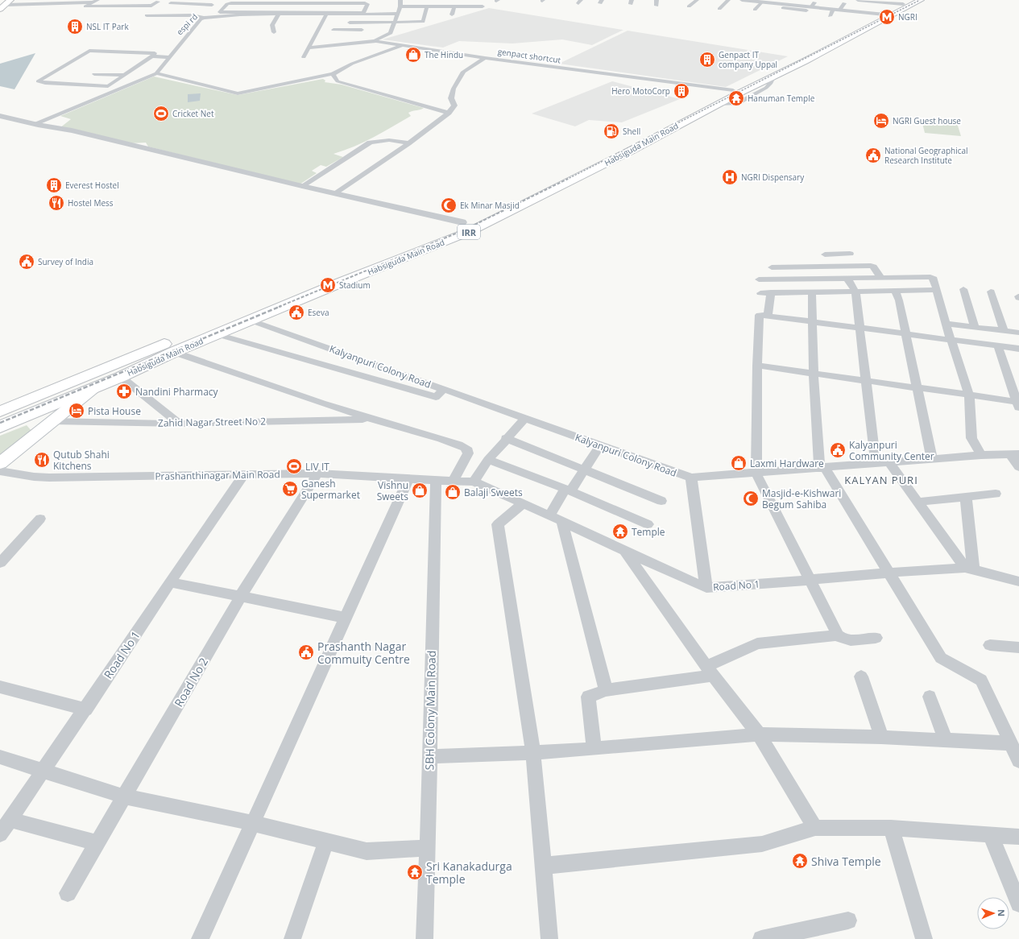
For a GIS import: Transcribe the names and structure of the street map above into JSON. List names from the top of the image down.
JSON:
{
  "streets": {
    "main road": ["Habsiguda Main Road", "IRR"],
    "street": [
      "espi rd",
      "genpact shortcut",
      "Kalyanpuri Colony Road",
      "Zahid Nagar Street No 2",
      "Prashanthinagar Main Road",
      "Road No 1",
      "Road No 2",
      "SBH Colony Main Road"
    ]
  },
  "crossings": [
    ["genpact shortcut", "Habsiguda Main Road"],
    ["Habsiguda Main Road", "Kalyanpuri Colony Road"],
    ["Prashanthinagar Main Road", "Road No 1"],
    ["Prashanthinagar Main Road", "Road No 2"],
    ["Prashanthinagar Main Road", "SBH Colony Main Road"],
    ["Road No 1", "SBH Colony Main Road"]
  ],
  "districts": ["KALYAN PURI"],
  "places": {
    "metro station": ["NGRI", "Stadium"],
    "building": [
      "NSL IT Park",
      "Genpact IT company Uppal",
      "Hero MotoCorp",
      "Everest Hostel"
    ],
    "shop": [
      "The Hindu",
      "Laxmi Hardware",
      "Vishnu Sweets",
      "Balaji Sweets"
    ],
    "temple": [
      "Hanuman Temple",
      "Temple",
      "Shiva Temple",
      "Sri Kanakadurga Temple"
    ],
    "sports": ["Cricket Net", "LIV IT"],
    "hotel": ["NGRI Guest house", "Pista House"],
    "fuel station": ["Shell"],
    "public building": [
      "National Geographical Research Institute",
      "Survey of India",
      "Eseva",
      "Kalyanpuri Community Center",
      "Prashanth Nagar Commuity Centre"
    ],
    "hospital": ["NGRI Dispensary"],
    "restaurant": ["Hostel Mess", "Qutub Shahi Kitchens"],
    "mosque": ["Ek Minar Masjid", "Masjid-e-Kishwari Begum Sahiba"],
    "pharmacy": ["Nandini Pharmacy"],
    "supermarket": ["Ganesh Supermarket"]
  },
  "north": "right"
}
